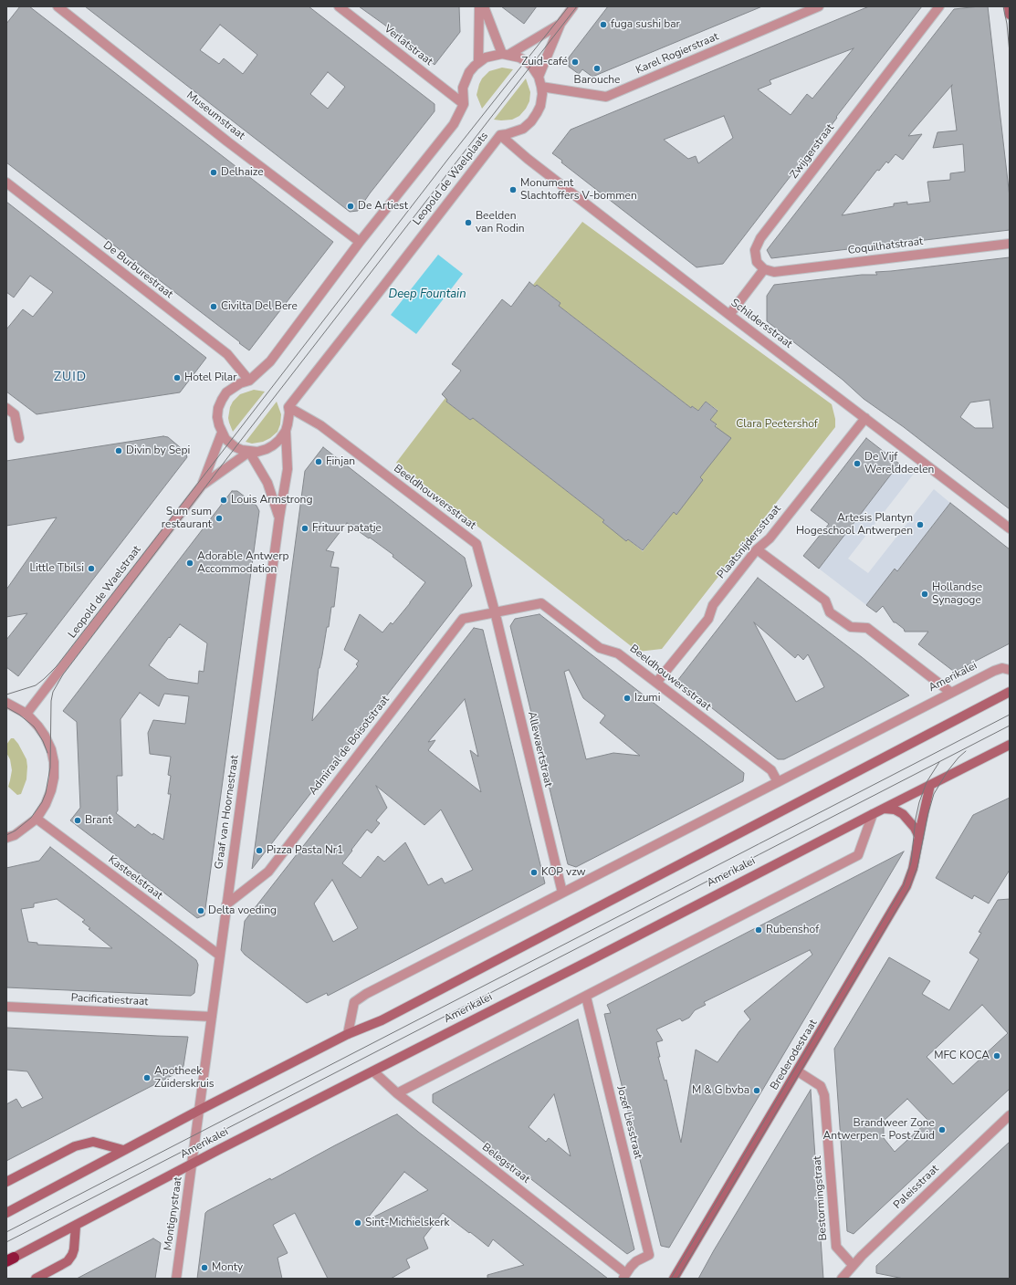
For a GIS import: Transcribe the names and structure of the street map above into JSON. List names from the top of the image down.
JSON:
{
  "streets": {
    "main road": ["Amerikalei", "Brederodestraat"],
    "street": [
      "Verlatstraat",
      "Karel Rogierstraat",
      "Museumstraat",
      "Zwijgerstraat",
      "Leopold de Waelplaats",
      "Coquilhatstraat",
      "De Burburestraat",
      "Schildersstraat",
      "Beeldhouwersstraat",
      "Plaatsnijdersstraat",
      "Leopold de Waelstraat",
      "Admiraal de Boisotstraat",
      "Allewaertstraat",
      "Graaf van Hoornestraat",
      "Kasteelstraat",
      "Pacificatiestraat",
      "Jozef Liesstraat",
      "Belegstraat",
      "Paleisstraat",
      "Bestormingstraat",
      "Montignystraat"
    ]
  },
  "crossings": [
    ["Karel Rogierstraat", "Leopold de Waelplaats"],
    ["Zwijgerstraat", "Coquilhatstraat"],
    ["Leopold de Waelplaats", "Schildersstraat"],
    ["Leopold de Waelplaats", "Beeldhouwersstraat"],
    ["Schildersstraat", "Plaatsnijdersstraat"],
    ["Beeldhouwersstraat", "Plaatsnijdersstraat"],
    ["Beeldhouwersstraat", "Amerikalei"],
    ["Beeldhouwersstraat", "Admiraal de Boisotstraat"],
    ["Beeldhouwersstraat", "Allewaertstraat"],
    ["Leopold de Waelstraat", "Graaf van Hoornestraat"],
    ["Amerikalei", "Allewaertstraat"],
    ["Amerikalei", "Brederodestraat"],
    ["Amerikalei", "Belegstraat"],
    ["Amerikalei", "Montignystraat"],
    ["Admiraal de Boisotstraat", "Allewaertstraat"],
    ["Admiraal de Boisotstraat", "Graaf van Hoornestraat"],
    ["Graaf van Hoornestraat", "Kasteelstraat"],
    ["Graaf van Hoornestraat", "Pacificatiestraat"],
    ["Graaf van Hoornestraat", "Montignystraat"],
    ["Brederodestraat", "Bestormingstraat"],
    ["Jozef Liesstraat", "Belegstraat"],
    ["Paleisstraat", "Bestormingstraat"]
  ],
  "districts": ["ZUID"],
  "water": ["Deep Fountain"],
  "parks": ["Clara Peetershof"],
  "places": [
    "fuga sushi bar",
    "Zuid-café",
    "Barouche",
    "Delhaize",
    "Monument Slachtoffers V-bommen",
    "De Artiest",
    "Beelden van Rodin",
    "Civilta Del Bere",
    "Hotel Pilar",
    "Divin by Sepi",
    "Finjan",
    "De Vijf Werelddeelen",
    "Louis Armstrong",
    "Sum sum restaurant",
    "Artesis Plantyn Hogeschool Antwerpen",
    "Frituur patatje",
    "Adorable Antwerp Accommodation",
    "Little Tbilsi",
    "Hollandse Synagoge",
    "Izumi",
    "Brant",
    "Pizza Pasta Nr1",
    "KOP vzw",
    "Delta voeding",
    "Rubenshof",
    "MFC KOCA",
    "Apotheek Zuiderskruis",
    "M & G bvba",
    "Brandweer Zone Antwerpen - Post Zuid",
    "Sint-Michielskerk",
    "Monty"
  ]
}
